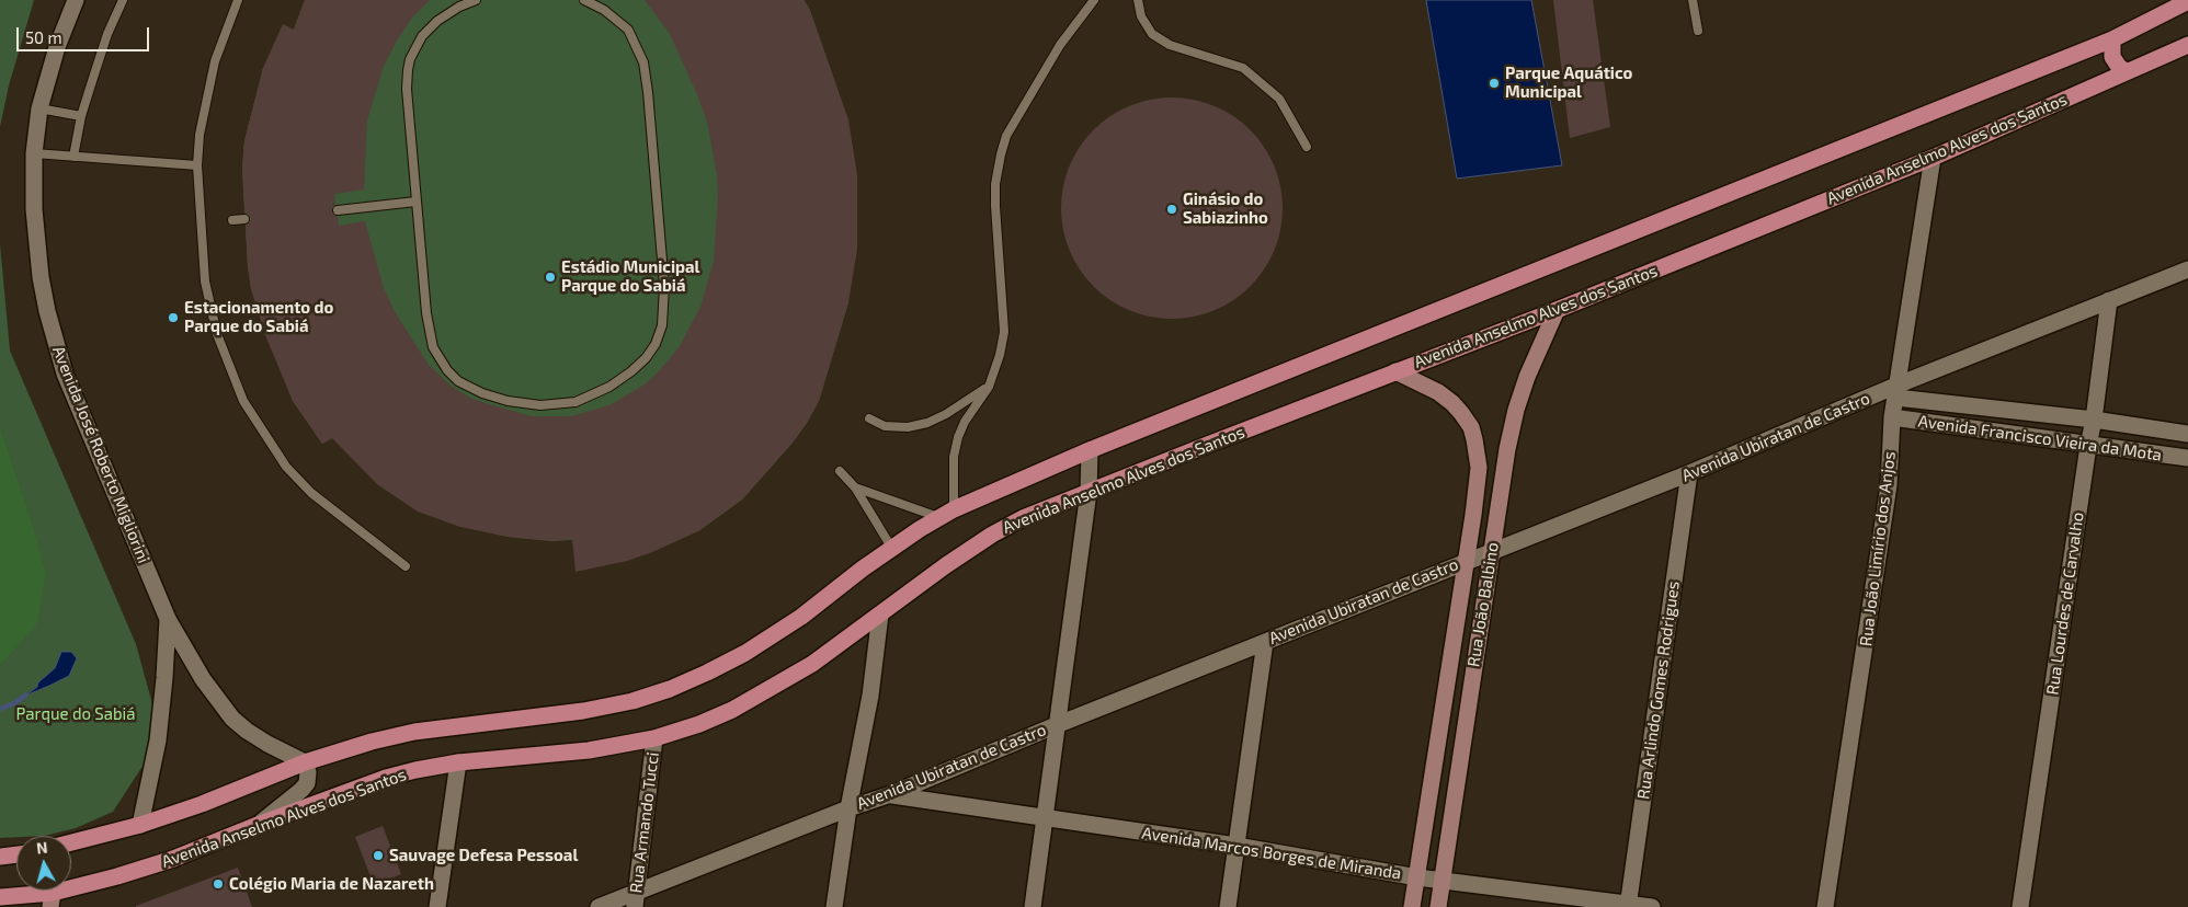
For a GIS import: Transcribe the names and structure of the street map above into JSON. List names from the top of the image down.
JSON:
{
  "streets": {
    "main road": ["Avenida Anselmo Alves dos Santos", "Rua João Balbino"],
    "street": [
      "Avenida Ubiratan de Castro",
      "Avenida Francisco Vieira da Mota",
      "Avenida José Roberto Migliorini",
      "Rua João Limírio dos Anjos",
      "Rua Lourdes de Carvalho",
      "Rua Arlindo Gomes Rodrigues",
      "Rua Armando Tucci",
      "Avenida Marcos Borges de Miranda"
    ]
  },
  "crossings": [
    ["Avenida Anselmo Alves dos Santos", "Rua João Limírio dos Anjos"],
    ["Avenida Anselmo Alves dos Santos", "Rua João Balbino"],
    ["Avenida Anselmo Alves dos Santos", "Rua Armando Tucci"],
    ["Avenida Ubiratan de Castro", "Avenida Francisco Vieira da Mota"],
    ["Avenida Ubiratan de Castro", "Rua João Limírio dos Anjos"],
    ["Avenida Ubiratan de Castro", "Rua Lourdes de Carvalho"],
    ["Avenida Ubiratan de Castro", "Rua João Balbino"],
    ["Avenida Ubiratan de Castro", "Rua Arlindo Gomes Rodrigues"],
    ["Avenida Ubiratan de Castro", "Rua Armando Tucci"],
    ["Avenida Ubiratan de Castro", "Avenida Marcos Borges de Miranda"],
    ["Avenida Francisco Vieira da Mota", "Rua João Limírio dos Anjos"],
    ["Avenida Francisco Vieira da Mota", "Rua Lourdes de Carvalho"],
    ["Rua João Balbino", "Avenida Marcos Borges de Miranda"],
    ["Rua Arlindo Gomes Rodrigues", "Avenida Marcos Borges de Miranda"]
  ],
  "parks": ["Parque do Sabiá"],
  "places": [
    "Parque Aquático Municipal",
    "Ginásio do Sabiazinho",
    "Estádio Municipal Parque do Sabiá",
    "Estacionamento do Parque do Sabiá",
    "Sauvage Defesa Pessoal",
    "Colégio Maria de Nazareth"
  ],
  "scale_bar": "50 m",
  "north": "top"
}
